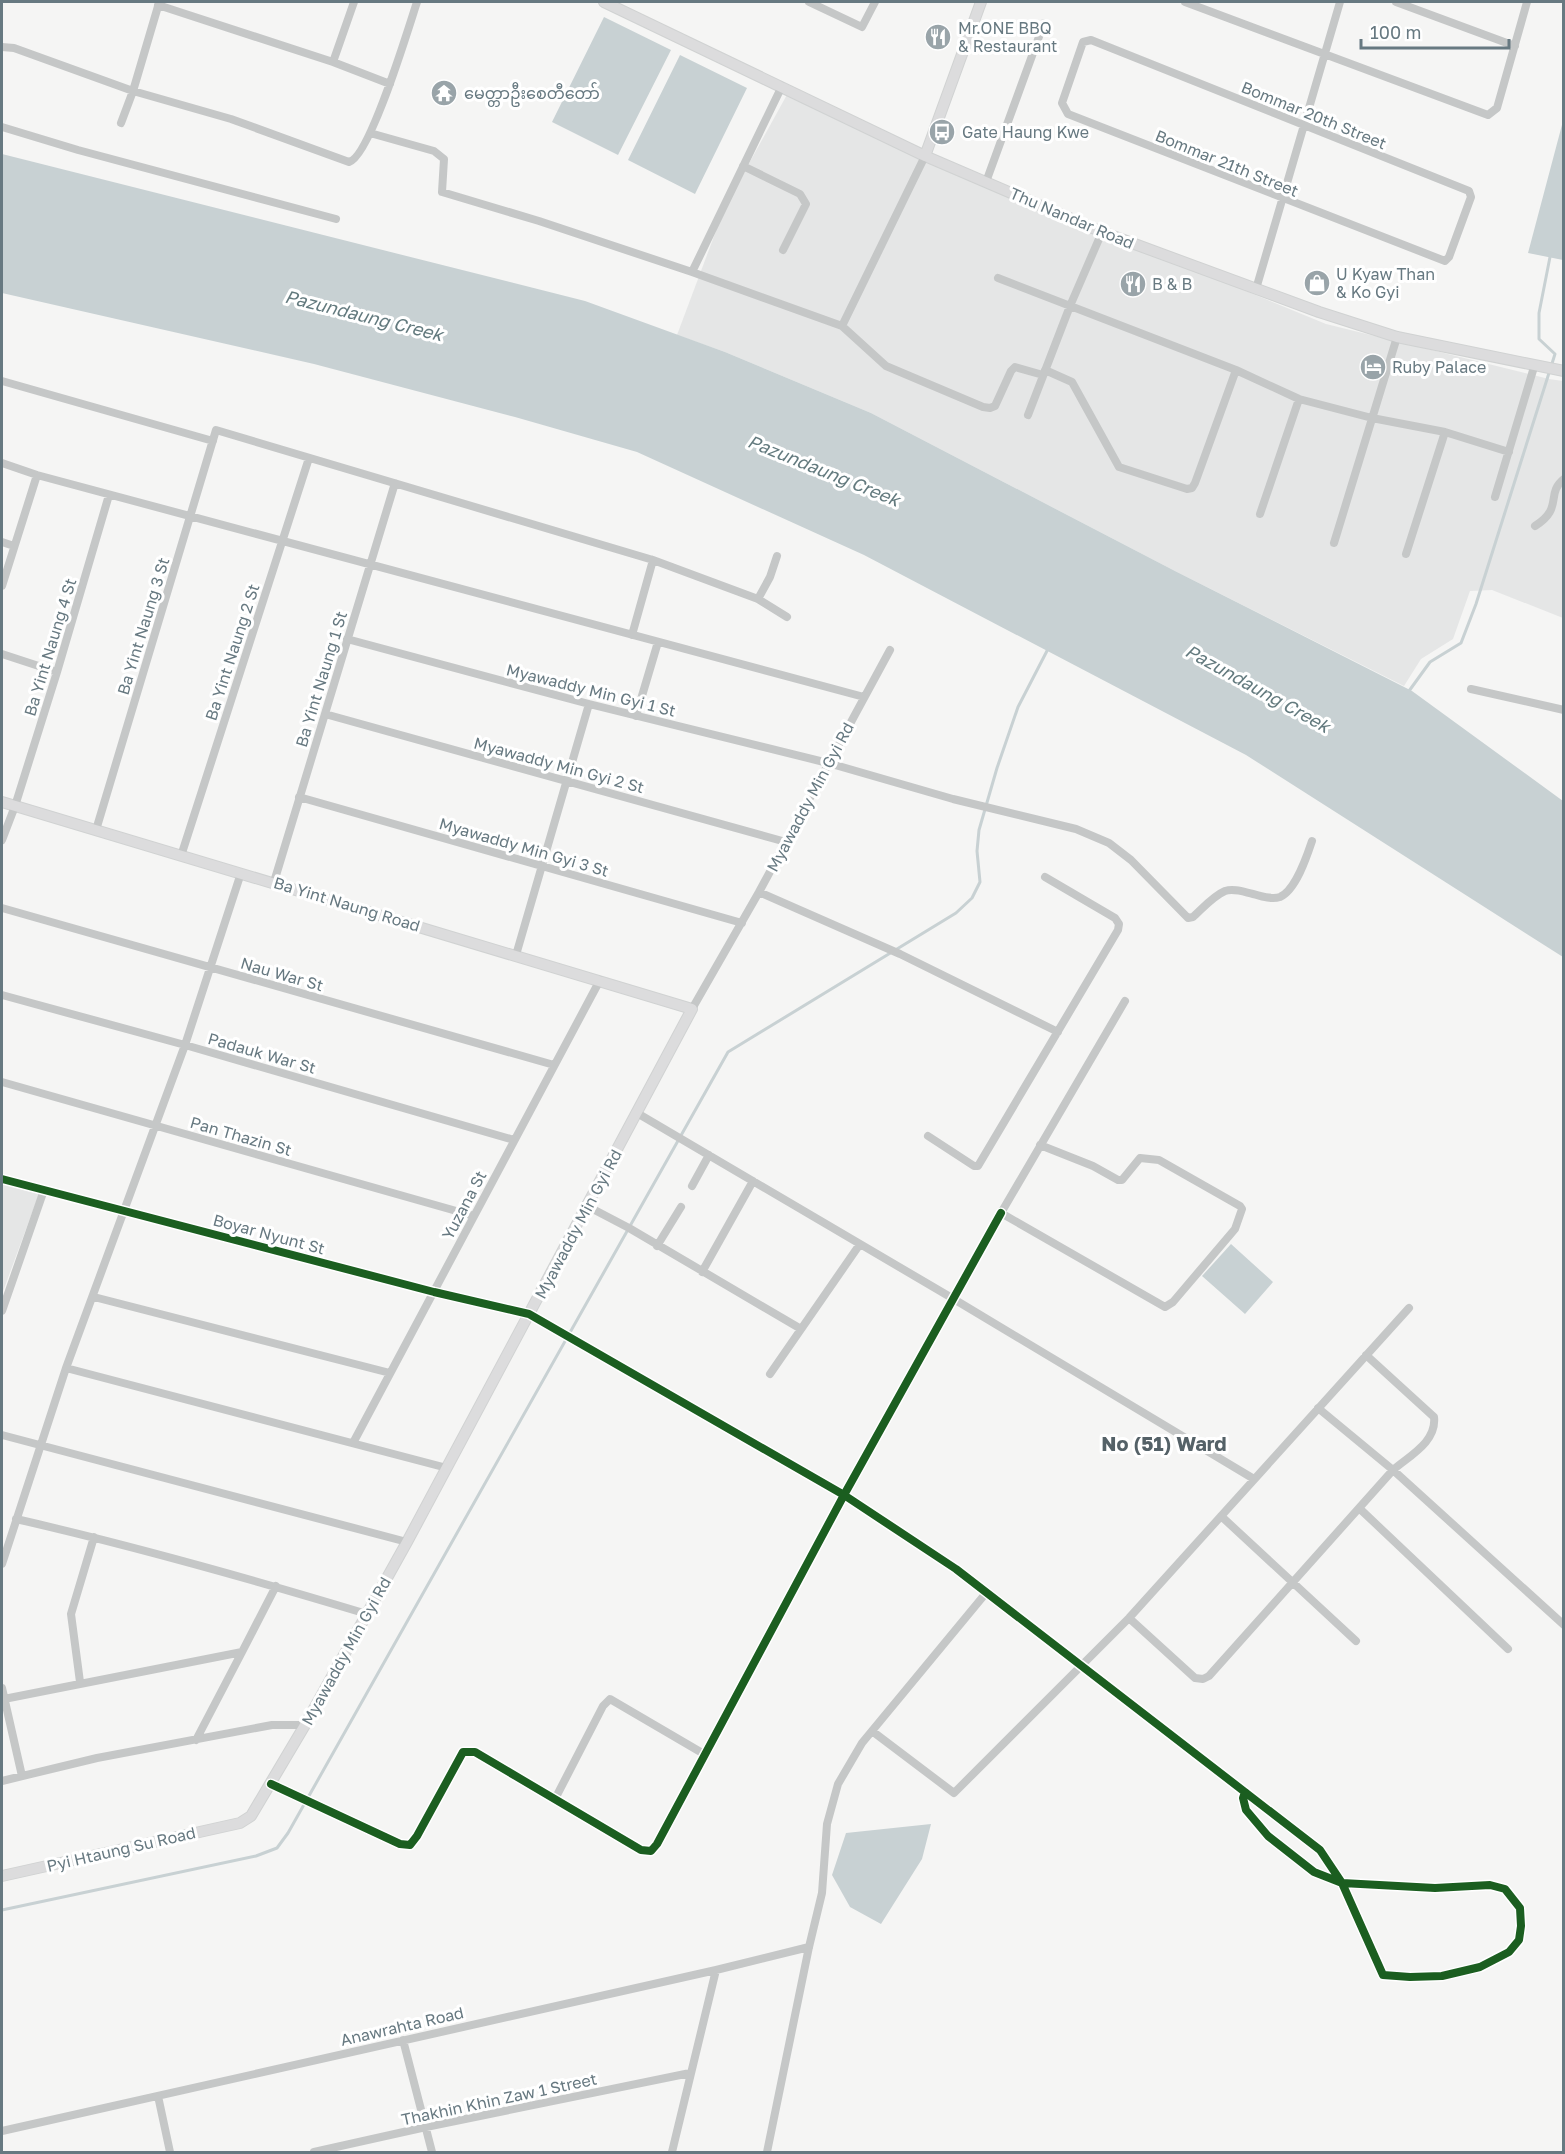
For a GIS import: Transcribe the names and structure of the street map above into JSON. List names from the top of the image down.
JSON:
{
  "streets": {
    "main road": [
      "Thu Nandar Road",
      "Myawaddy Min Gyi Rd",
      "Ba Yint Naung Road",
      "Pyi Htaung Su Road"
    ],
    "street": [
      "Bommar 20th Street",
      "Bommar 21th Street",
      "Ba Yint Naung 3 St",
      "Ba Yint Naung 4 St",
      "Ba Yint Naung 2 St",
      "Ba Yint Naung 1 St",
      "Myawaddy Min Gyi 1 St",
      "Myawaddy Min Gyi 2 St",
      "Myawaddy Min Gyi 3 St",
      "Nau War St",
      "Padauk War St",
      "Pan Thazin St",
      "Yuzana St",
      "Boyar Nyunt St",
      "Anawrahta Road",
      "Thakhin Khin Zaw 1 Street"
    ]
  },
  "crossings": [
    ["Bommar 20th Street", "Bommar 21th Street"],
    ["Ba Yint Naung 3 St", "Ba Yint Naung 2 St"],
    ["Ba Yint Naung 3 St", "Ba Yint Naung Road"],
    ["Ba Yint Naung 4 St", "Ba Yint Naung Road"],
    ["Ba Yint Naung 2 St", "Ba Yint Naung Road"],
    ["Ba Yint Naung 1 St", "Myawaddy Min Gyi 1 St"],
    ["Ba Yint Naung 1 St", "Myawaddy Min Gyi 2 St"],
    ["Ba Yint Naung 1 St", "Myawaddy Min Gyi 3 St"],
    ["Ba Yint Naung 1 St", "Ba Yint Naung Road"],
    ["Myawaddy Min Gyi 1 St", "Myawaddy Min Gyi Rd"],
    ["Myawaddy Min Gyi 2 St", "Myawaddy Min Gyi Rd"],
    ["Myawaddy Min Gyi Rd", "Myawaddy Min Gyi 3 St"],
    ["Myawaddy Min Gyi Rd", "Ba Yint Naung Road"],
    ["Myawaddy Min Gyi Rd", "Boyar Nyunt St"],
    ["Myawaddy Min Gyi Rd", "Pyi Htaung Su Road"],
    ["Ba Yint Naung Road", "Yuzana St"],
    ["Nau War St", "Yuzana St"],
    ["Padauk War St", "Yuzana St"],
    ["Pan Thazin St", "Yuzana St"],
    ["Yuzana St", "Boyar Nyunt St"]
  ],
  "districts": ["No (51) Ward"],
  "water": ["Pazundaung Creek"],
  "places": {
    "restaurant": ["Mr.ONE BBQ & Restaurant", "B & B"],
    "temple": ["မေတ္တာဦးစေတီတော်"],
    "bus stop": ["Gate Haung Kwe"],
    "shop": ["U Kyaw Than & Ko Gyi"],
    "hotel": ["Ruby Palace"]
  },
  "scale_bar": "100 m"
}
